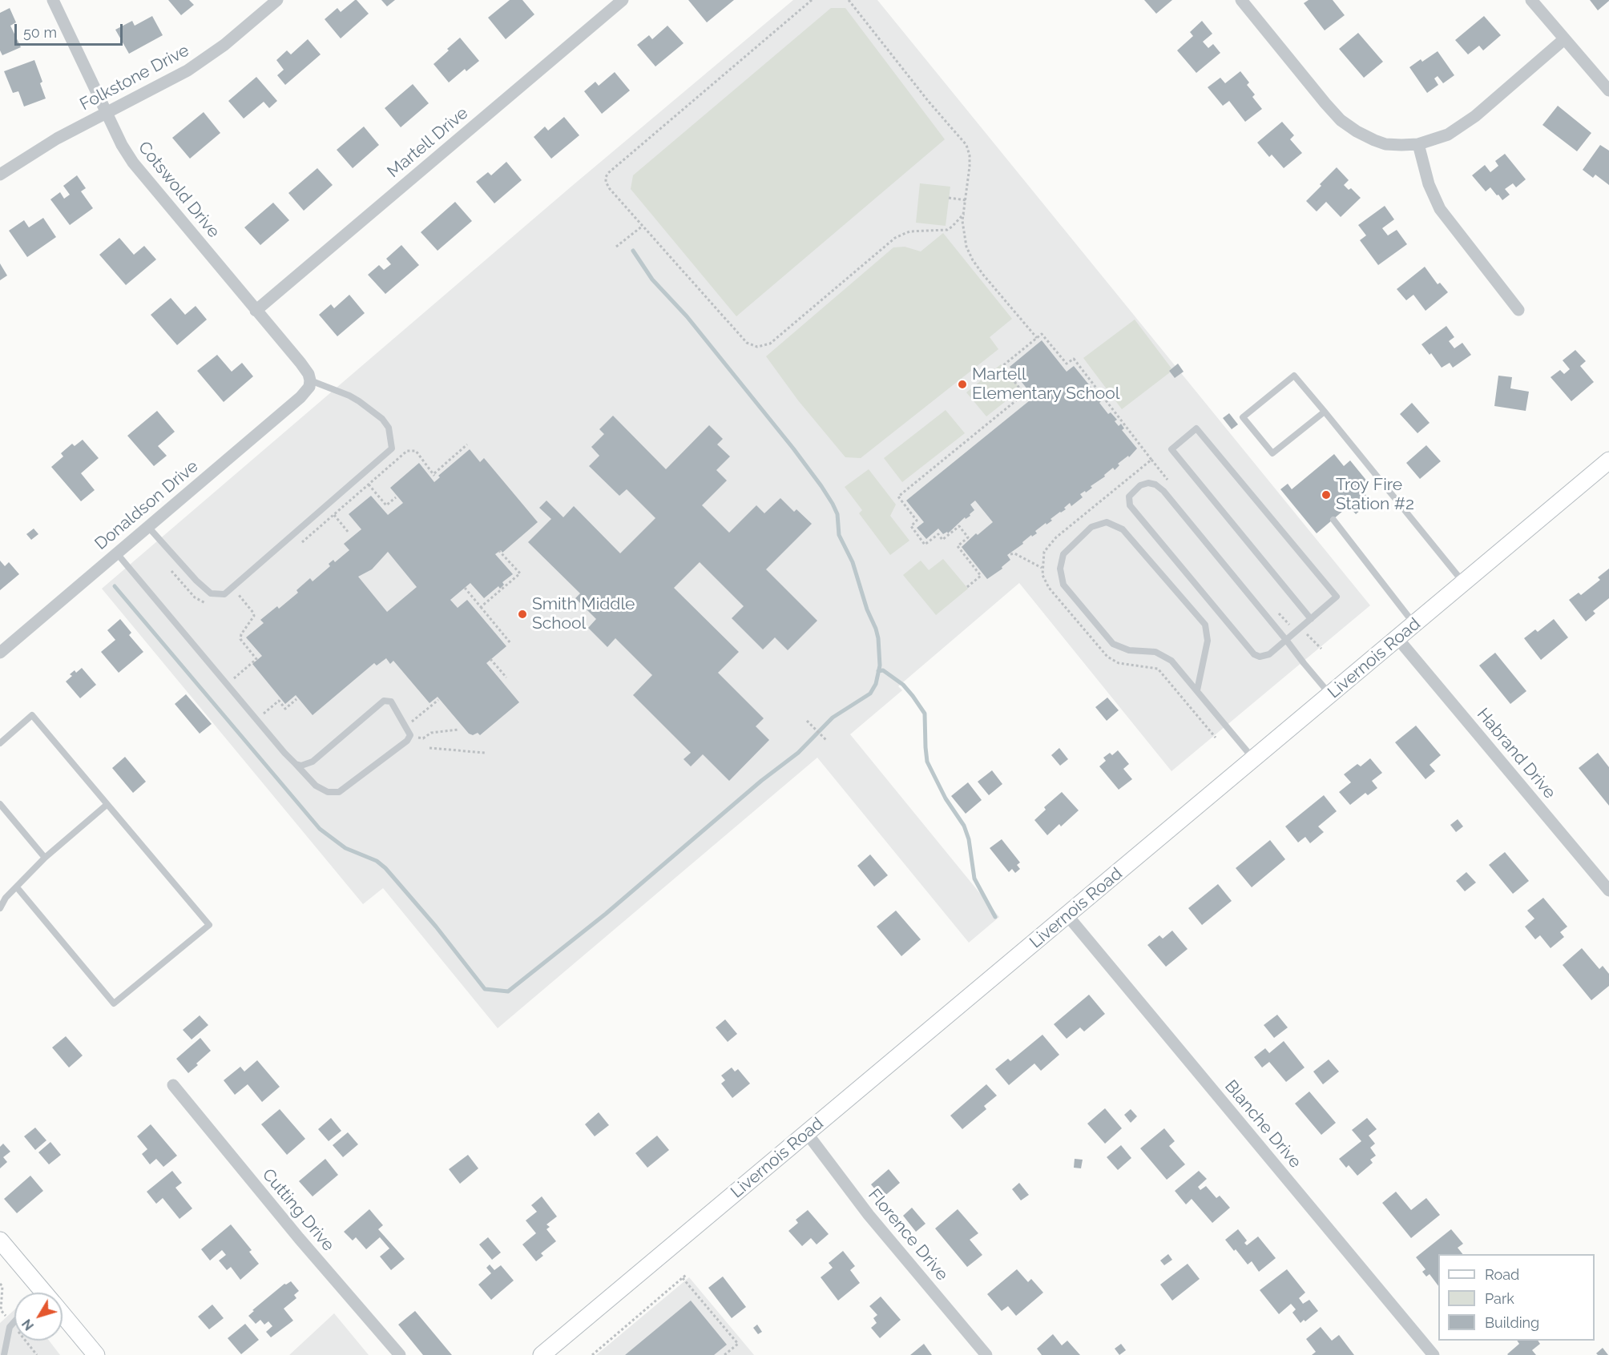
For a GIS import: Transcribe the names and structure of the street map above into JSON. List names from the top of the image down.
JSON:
{
  "streets": {
    "main road": ["Livernois Road"],
    "street": [
      "Folkstone Drive",
      "Martell Drive",
      "Cotswold Drive",
      "Donaldson Drive",
      "Habrand Drive",
      "Blanche Drive",
      "Cutting Drive",
      "Florence Drive"
    ]
  },
  "crossings": [
    ["Folkstone Drive", "Cotswold Drive"],
    ["Martell Drive", "Cotswold Drive"],
    ["Cotswold Drive", "Donaldson Drive"],
    ["Livernois Road", "Habrand Drive"],
    ["Livernois Road", "Blanche Drive"],
    ["Livernois Road", "Florence Drive"]
  ],
  "places": ["Martell Elementary School", "Troy Fire Station #2", "Smith Middle School"],
  "legend": ["Road", "Park", "Building"],
  "scale_bar": "50 m",
  "north": "bottom left"
}
